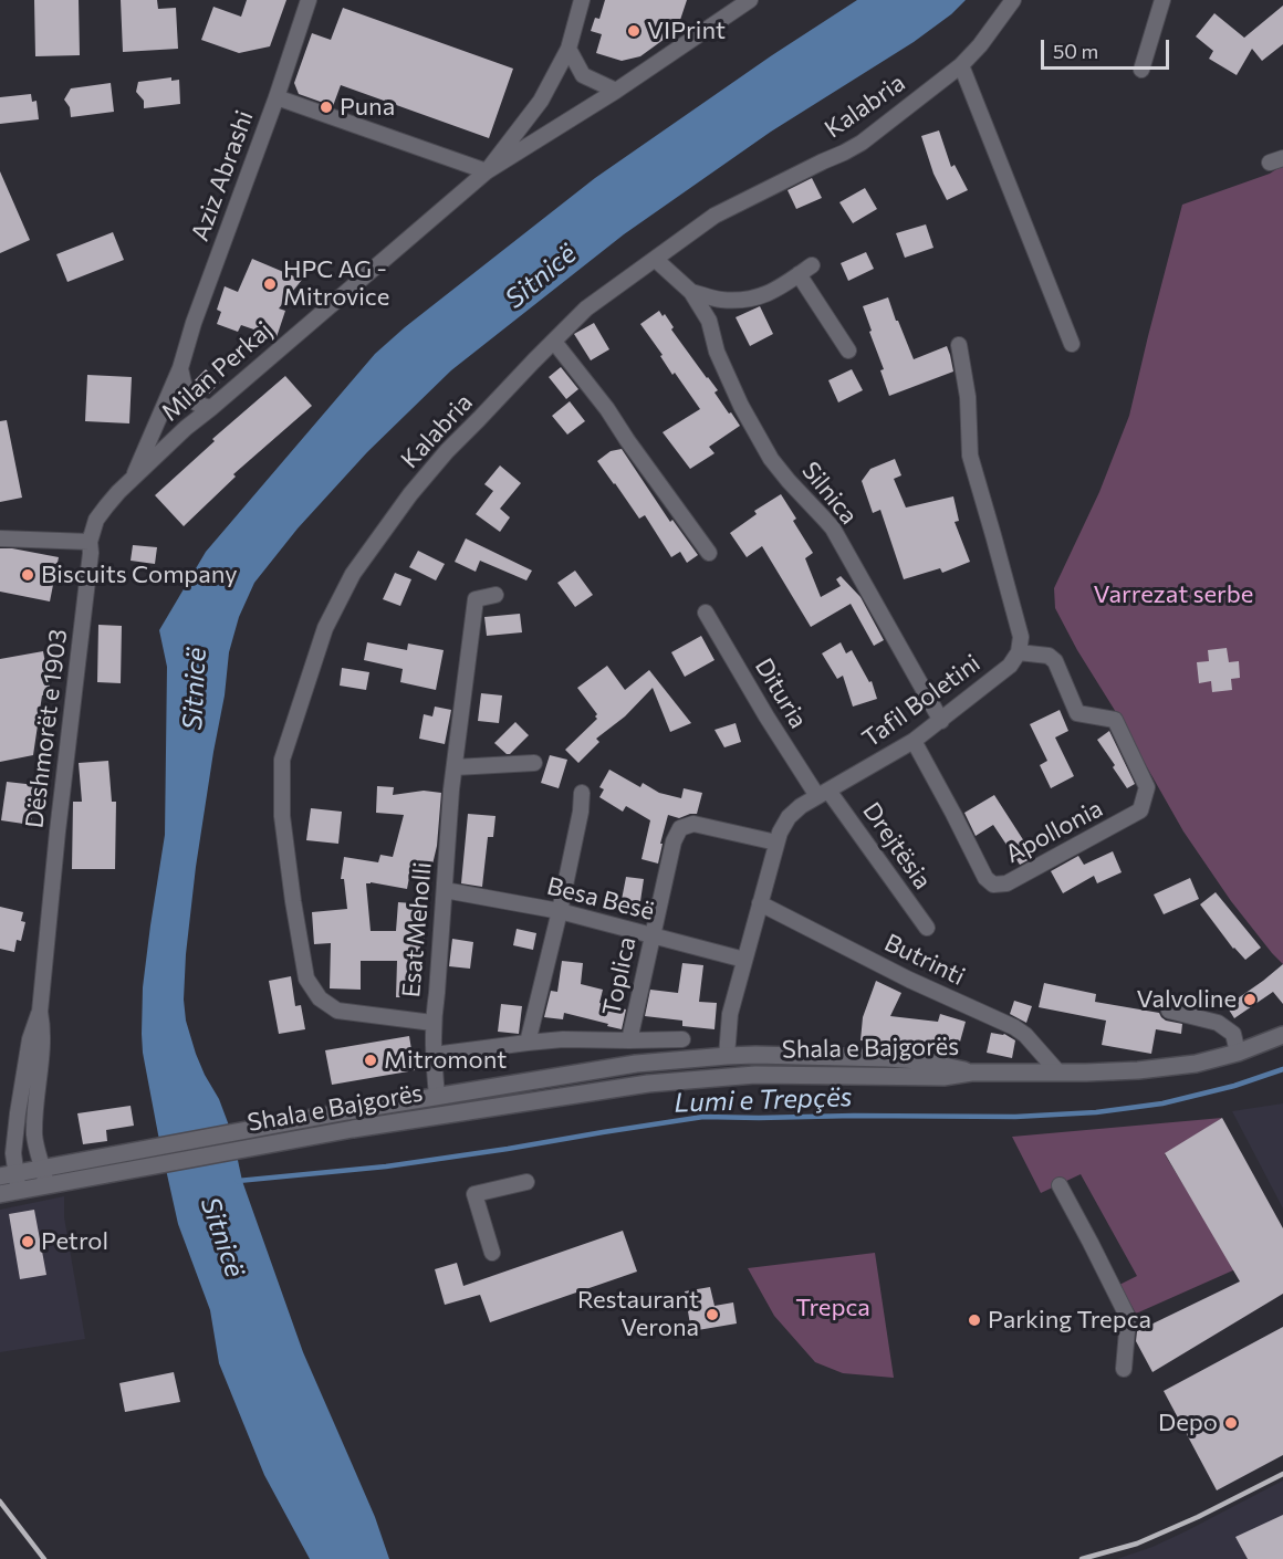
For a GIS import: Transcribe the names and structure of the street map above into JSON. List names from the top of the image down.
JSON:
{
  "streets": {
    "main road": ["Shala e Bajgorës"],
    "street": [
      "Kalabria",
      "Aziz Abrashi",
      "Milan Perkaj",
      "Silnica",
      "Dituria",
      "Tafil Boletini",
      "Dëshmorët e 1903",
      "Apollonia",
      "Drejtësia",
      "Besa Besë",
      "Esat Meholli",
      "Butrinti",
      "Toplica"
    ]
  },
  "crossings": [
    ["Kalabria", "Silnica"],
    ["Kalabria", "Esat Meholli"],
    ["Aziz Abrashi", "Milan Perkaj"],
    ["Aziz Abrashi", "Dëshmorët e 1903"],
    ["Silnica", "Tafil Boletini"],
    ["Dituria", "Tafil Boletini"],
    ["Dituria", "Drejtësia"],
    ["Tafil Boletini", "Apollonia"],
    ["Tafil Boletini", "Drejtësia"],
    ["Tafil Boletini", "Besa Besë"],
    ["Tafil Boletini", "Butrinti"],
    ["Tafil Boletini", "Toplica"],
    ["Tafil Boletini", "Shala e Bajgorës"],
    ["Dëshmorët e 1903", "Shala e Bajgorës"],
    ["Besa Besë", "Esat Meholli"],
    ["Besa Besë", "Toplica"],
    ["Esat Meholli", "Toplica"],
    ["Esat Meholli", "Shala e Bajgorës"]
  ],
  "water": ["Sitnicë", "Lumi e Trepçës"],
  "parks": ["Varrezat serbe", "Trepca"],
  "places": [
    "VIPrint",
    "Puna",
    "HPC AG - Mitrovice",
    "Biscuits Company",
    "Valvoline",
    "Mitromont",
    "Petrol",
    "Restaurant Verona",
    "Parking Trepca",
    "Depo"
  ],
  "scale_bar": "50 m"
}
